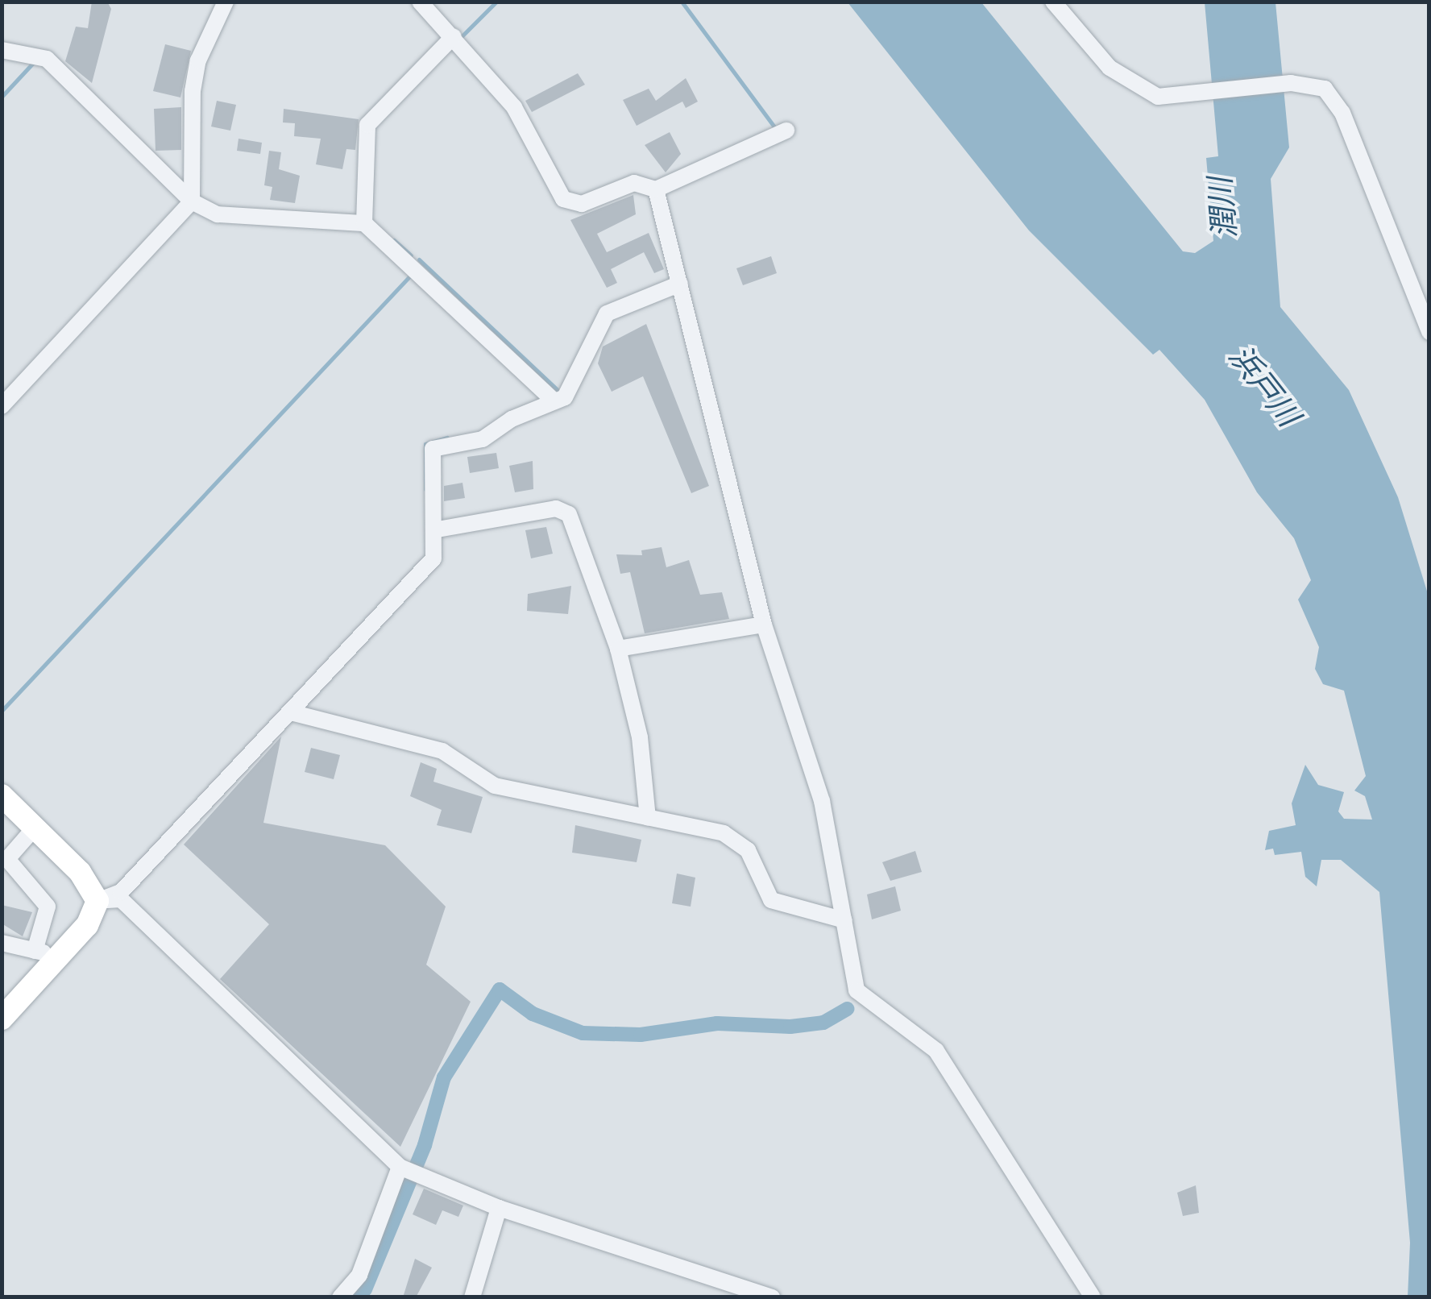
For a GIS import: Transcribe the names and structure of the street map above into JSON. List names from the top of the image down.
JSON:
{
  "water": ["潤川", "浜戸川"]
}
